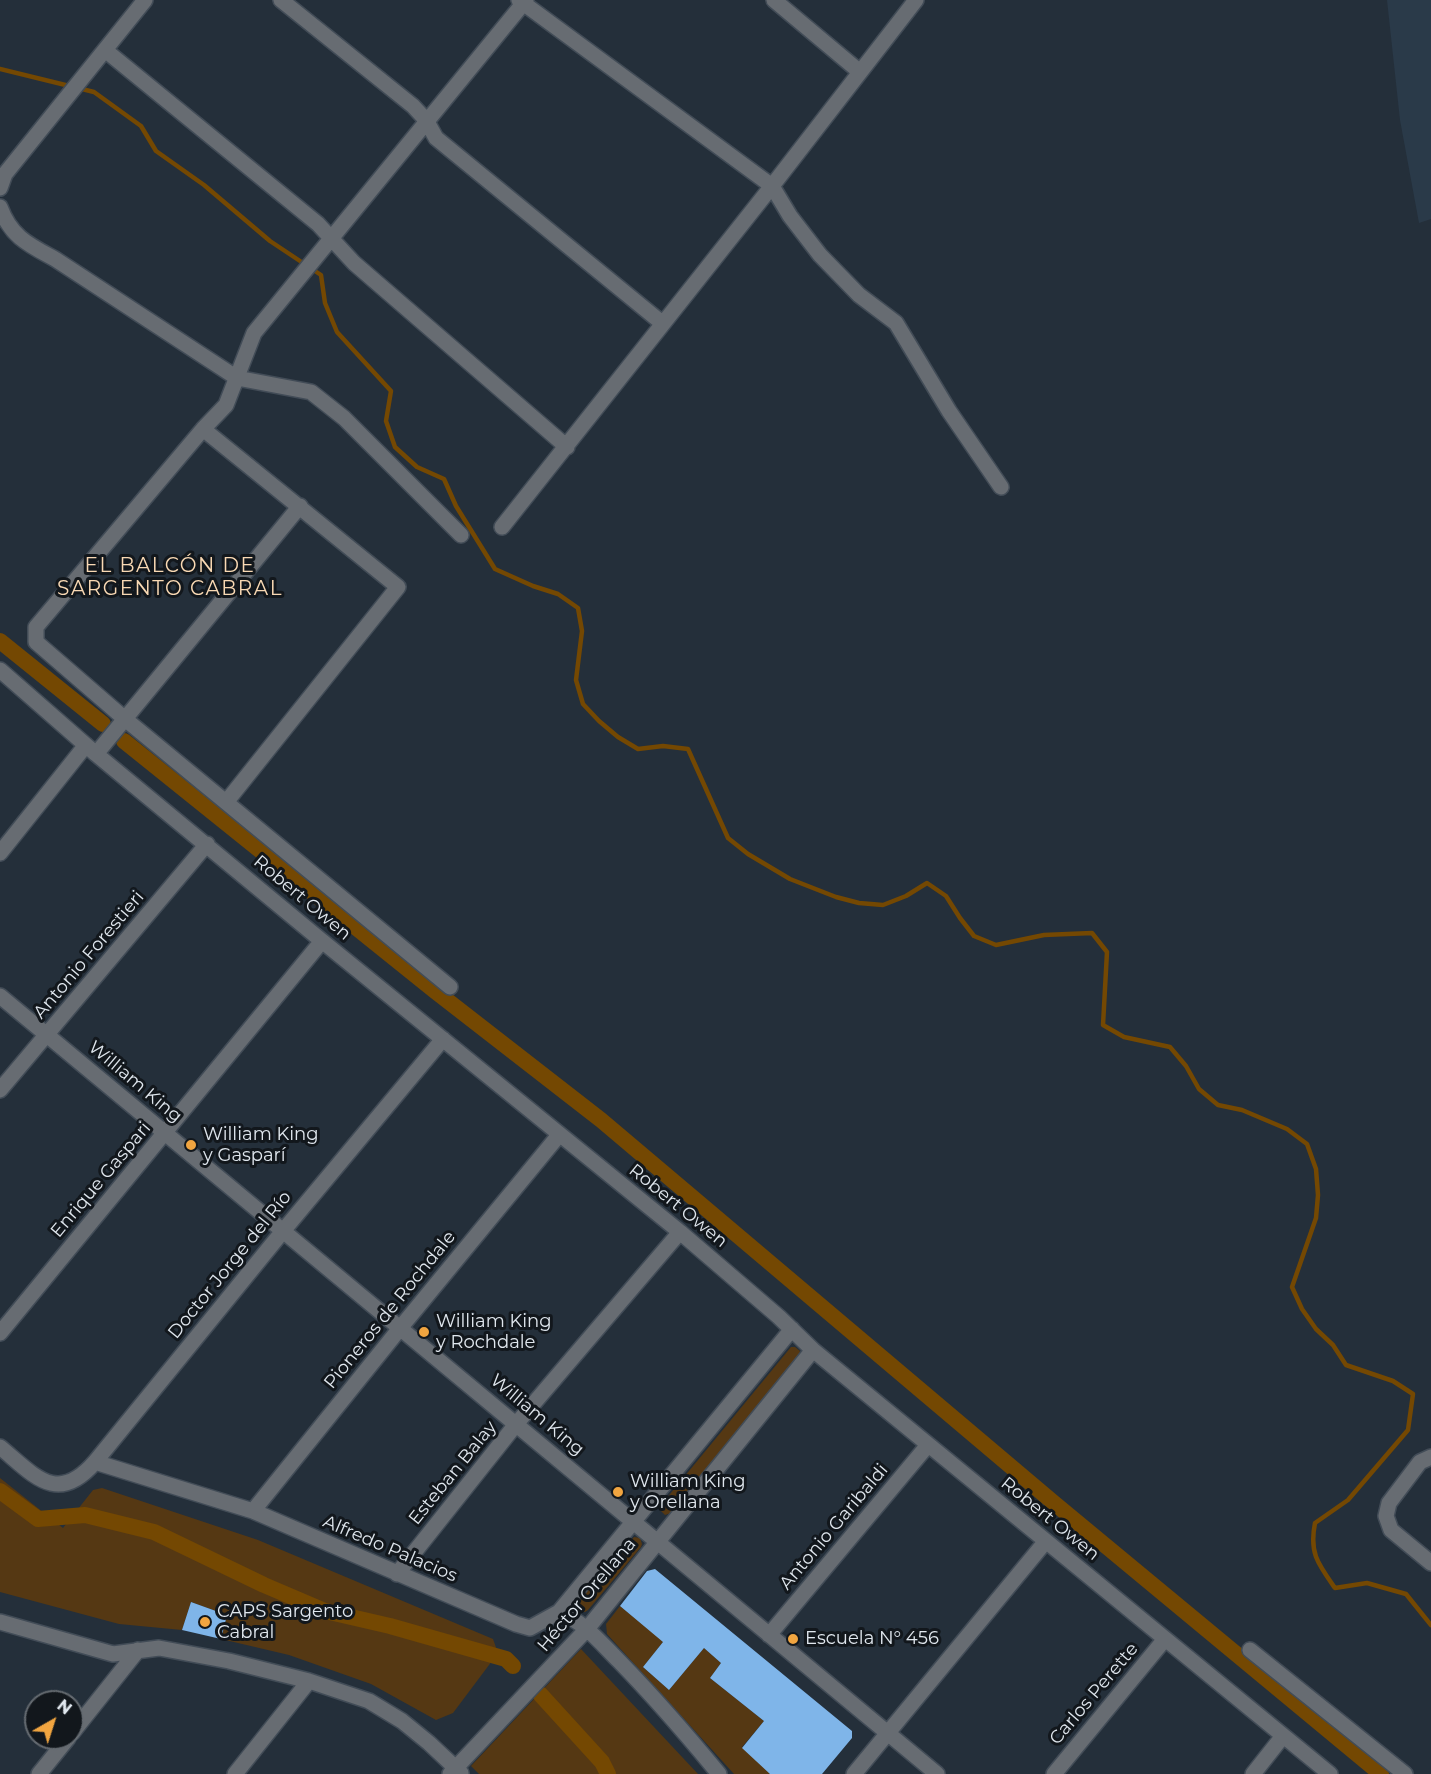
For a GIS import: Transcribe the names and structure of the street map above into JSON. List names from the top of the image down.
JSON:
{
  "streets": {
    "street": [
      "Robert Owen",
      "Antonio Forestieri",
      "William King",
      "Enrique Gaspari",
      "Doctor Jorge del Río",
      "Pioneros de Rochdale",
      "Esteban Balay",
      "Antonio Garibaldi",
      "Alfredo Palacios",
      "Héctor Orellana",
      "Carlos Perette"
    ]
  },
  "crossings": [
    ["Robert Owen", "Antonio Forestieri"],
    ["Robert Owen", "Enrique Gaspari"],
    ["Robert Owen", "Doctor Jorge del Río"],
    ["Robert Owen", "Pioneros de Rochdale"],
    ["Robert Owen", "Esteban Balay"],
    ["Robert Owen", "Antonio Garibaldi"],
    ["Robert Owen", "Héctor Orellana"],
    ["Robert Owen", "Carlos Perette"],
    ["Antonio Forestieri", "William King"],
    ["William King", "Enrique Gaspari"],
    ["William King", "Doctor Jorge del Río"],
    ["William King", "Pioneros de Rochdale"],
    ["William King", "Esteban Balay"],
    ["William King", "Antonio Garibaldi"],
    ["William King", "Héctor Orellana"],
    ["Doctor Jorge del Río", "Alfredo Palacios"],
    ["Pioneros de Rochdale", "Alfredo Palacios"],
    ["Esteban Balay", "Alfredo Palacios"],
    ["Alfredo Palacios", "Héctor Orellana"]
  ],
  "districts": ["EL BALCÓN DE SARGENTO CABRAL"],
  "places": [
    "William King y Gasparí",
    "William King y Rochdale",
    "William King y Orellana",
    "CAPS Sargento Cabral",
    "Escuela N° 456"
  ],
  "north": "top right"
}
